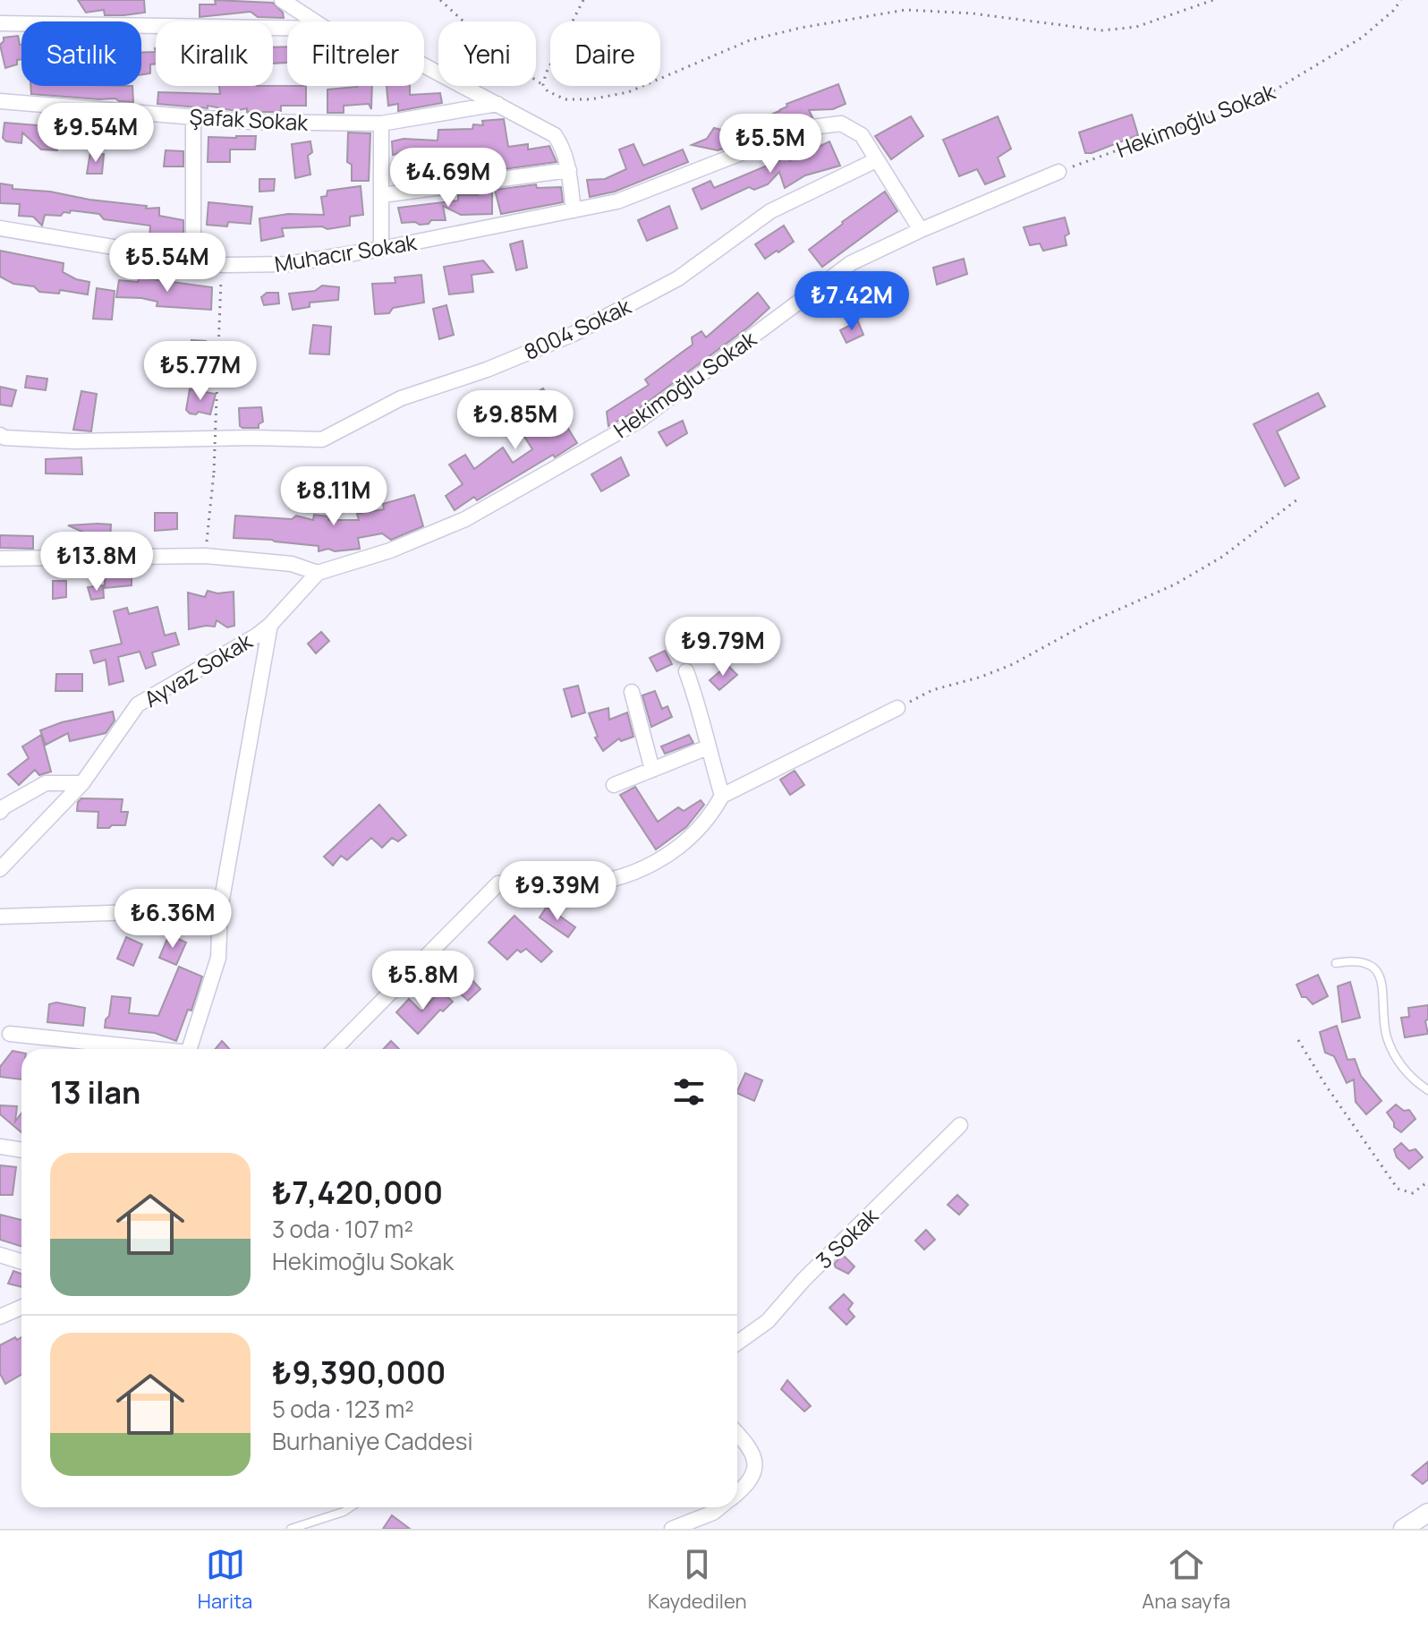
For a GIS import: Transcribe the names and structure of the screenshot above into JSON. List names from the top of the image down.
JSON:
{
  "streets": {
    "street": [
      "Şafak Sokak",
      "Hekimoğlu Sokak",
      "Muhacır Sokak",
      "8004 Sokak",
      "Ayvaz Sokak",
      "3 Sokak"
    ]
  },
  "crossings": [
    ["Hekimoğlu Sokak", "Muhacır Sokak"],
    ["Hekimoğlu Sokak", "Ayvaz Sokak"],
    ["Muhacır Sokak", "8004 Sokak"]
  ],
  "page": {
    "chip": [
      "Satılık",
      "Kiralık",
      "Filtreler",
      "Yeni",
      "Daire"
    ],
    "price": [
      "₺9.54M",
      "₺5.5M",
      "₺4.69M",
      "₺5.54M",
      "₺7.42M",
      "₺5.77M",
      "₺9.85M",
      "₺8.11M",
      "₺13.8M",
      "₺9.79M",
      "₺9.39M",
      "₺6.36M",
      "₺5.8M"
    ],
    "heading": "13 ilan",
    "list": [
      {
        "name": "₺7,420,000",
        "note": "3 oda · 107 m² · Hekimoğlu Sokak"
      },
      {
        "name": "₺9,390,000",
        "note": "5 oda · 123 m² · Burhaniye Caddesi"
      }
    ],
    "tabs": ["Harita", "Kaydedilen", "Ana sayfa"]
  }
}
